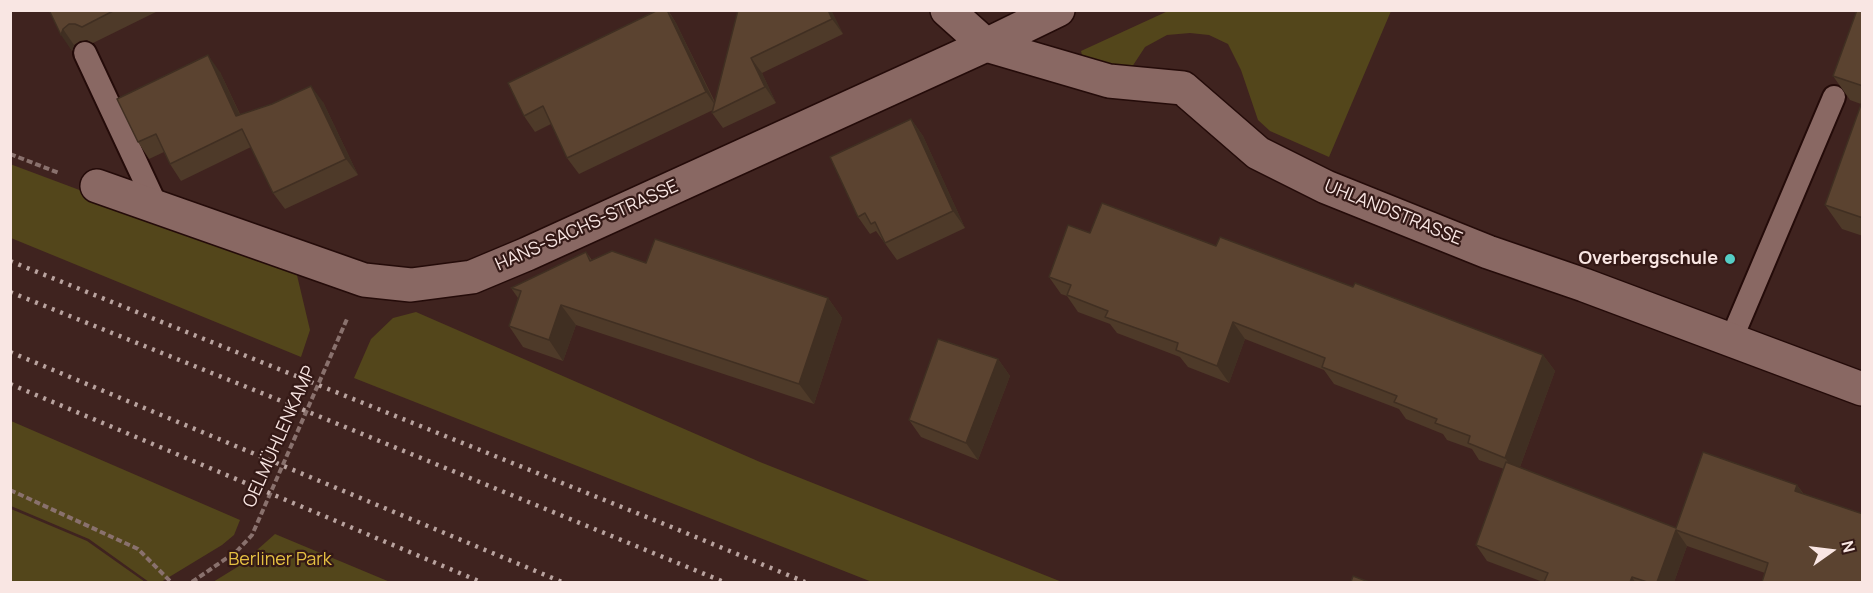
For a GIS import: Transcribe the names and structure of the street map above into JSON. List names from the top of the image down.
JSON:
{
  "streets": {
    "street": ["UHLANDSTRASSE", "HANS-SACHS-STRASSE"],
    "path": ["OELMÜHLENKAMP"]
  },
  "crossings": [
    ["UHLANDSTRASSE", "HANS-SACHS-STRASSE"],
    ["HANS-SACHS-STRASSE", "OELMÜHLENKAMP"]
  ],
  "parks": ["Berliner Park"],
  "places": ["Overbergschule"],
  "north": "right"
}
